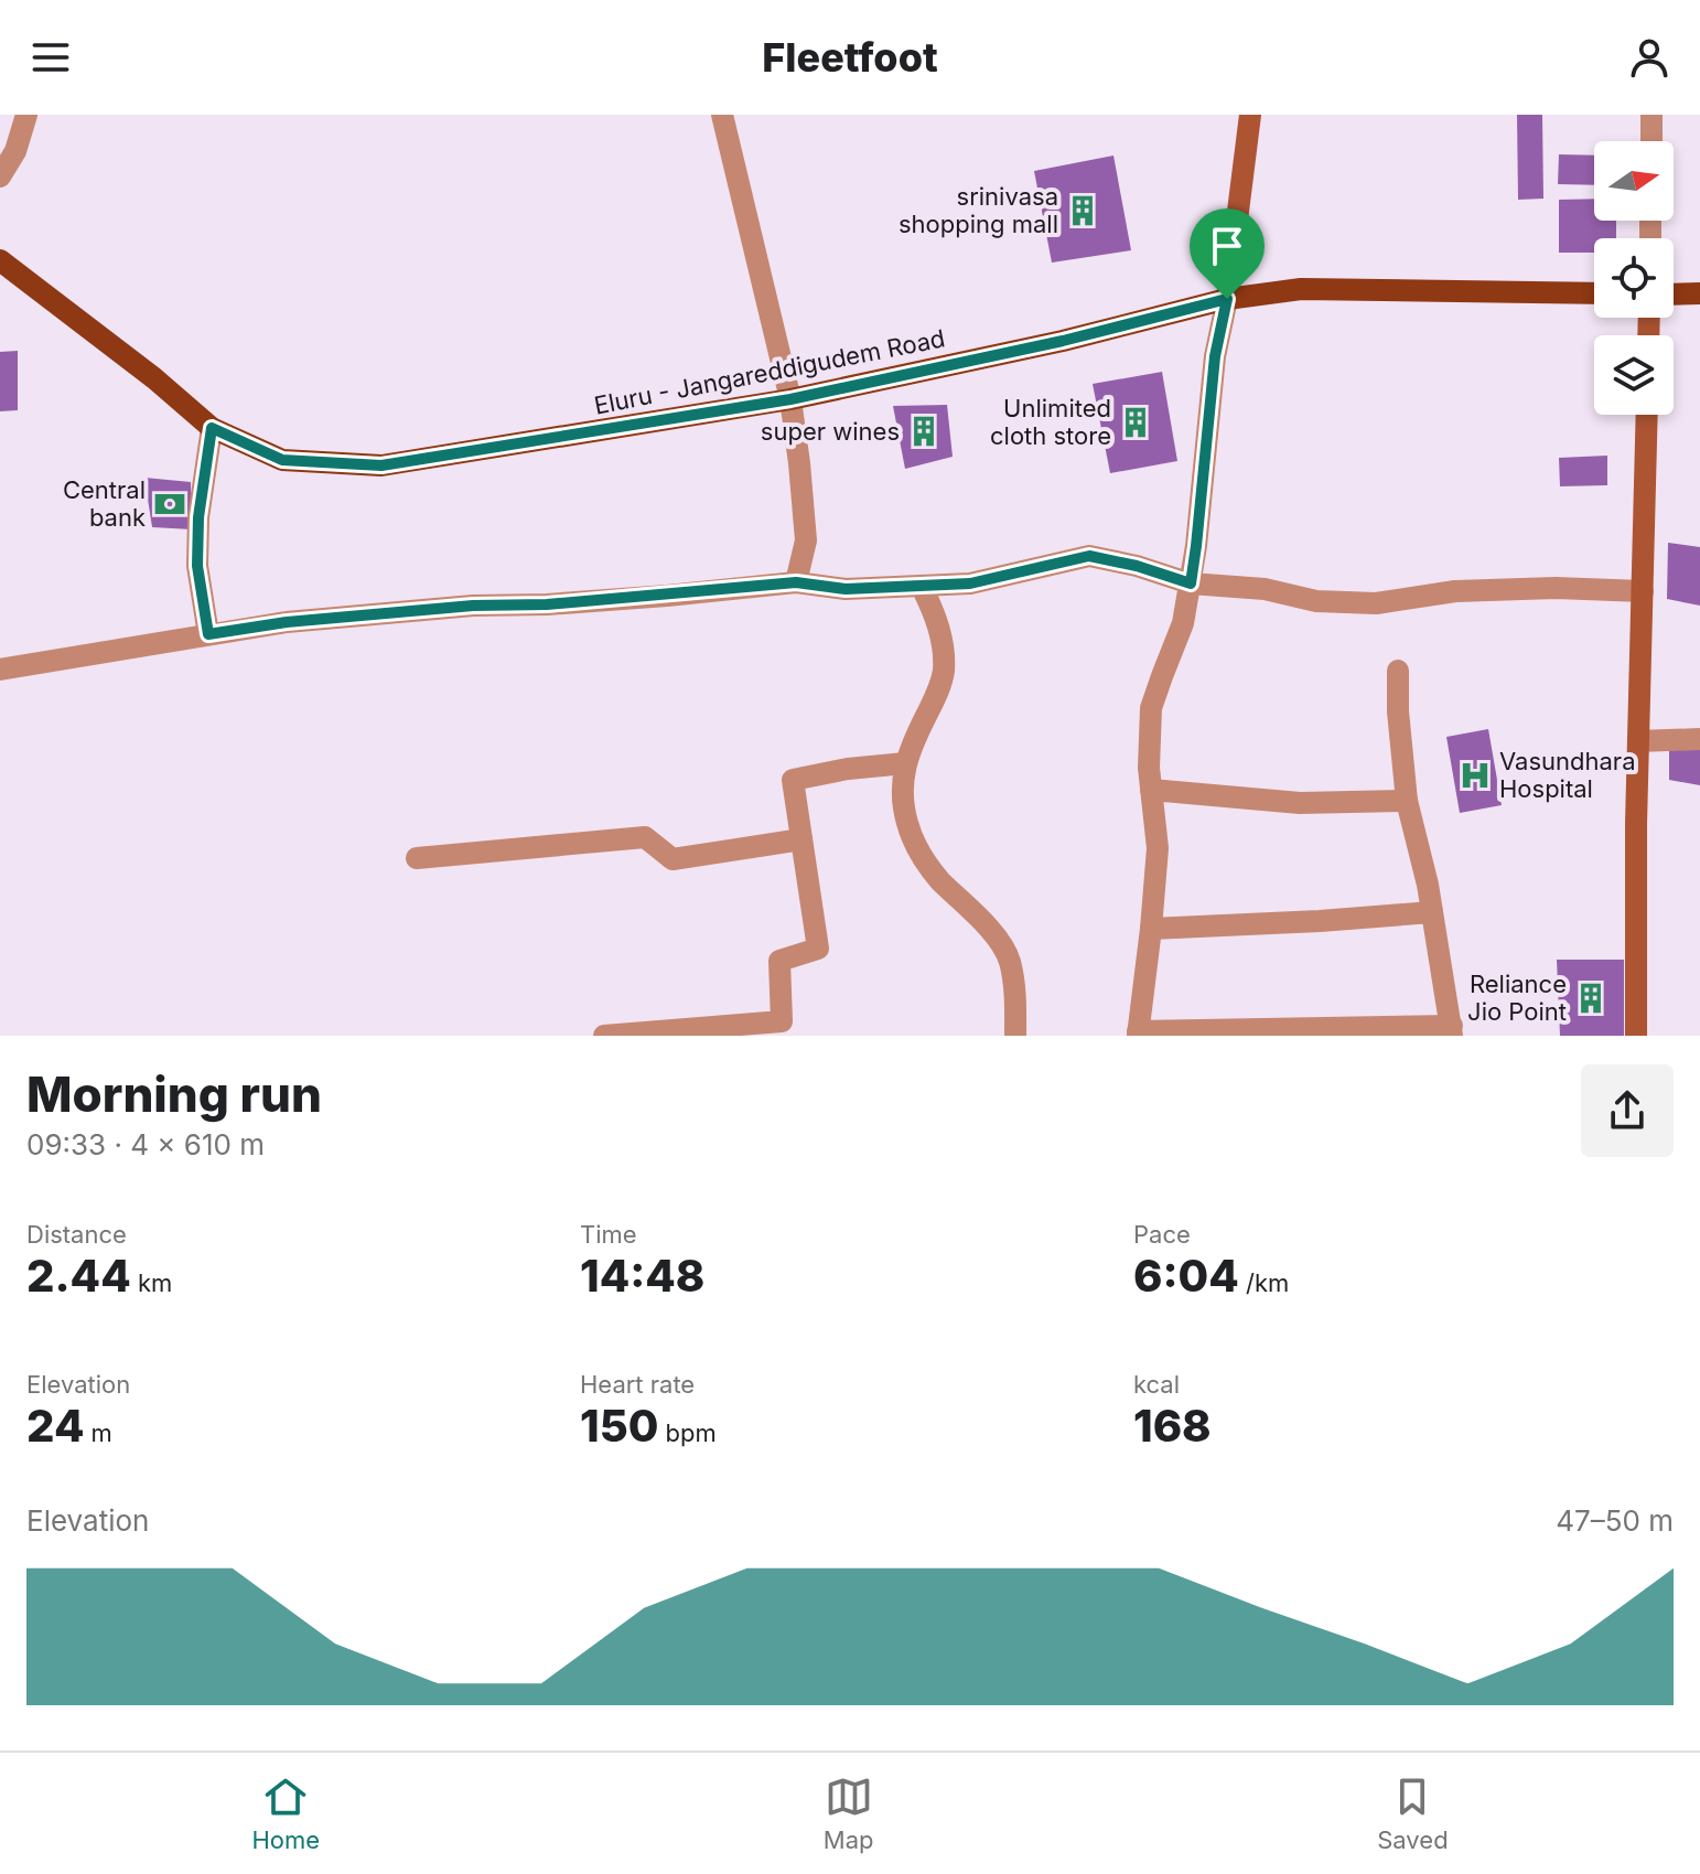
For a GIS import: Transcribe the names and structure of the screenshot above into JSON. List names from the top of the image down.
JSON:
{
  "streets": {
    "main road": ["Eluru - Jangareddigudem Road"]
  },
  "places": {
    "building": [
      "srinivasa shopping mall",
      "Unlimited cloth store",
      "super wines",
      "Reliance Jio Point"
    ],
    "bank": ["Central bank"],
    "hospital": ["Vasundhara Hospital"]
  },
  "north": "right",
  "page": {
    "header": "Fleetfoot",
    "heading": ["Morning run", "09:33 · 4 × 610 m"],
    "stats": [
      ["Distance", "2.44 km"],
      ["Time", "14:48"],
      ["Pace", "6:04 /km"],
      ["Elevation", "24 m"],
      ["Heart rate", "150 bpm"],
      ["kcal", "168"]
    ],
    "chart": ["Elevation", "47–50 m"],
    "tabs": ["Home", "Map", "Saved"]
  }
}
